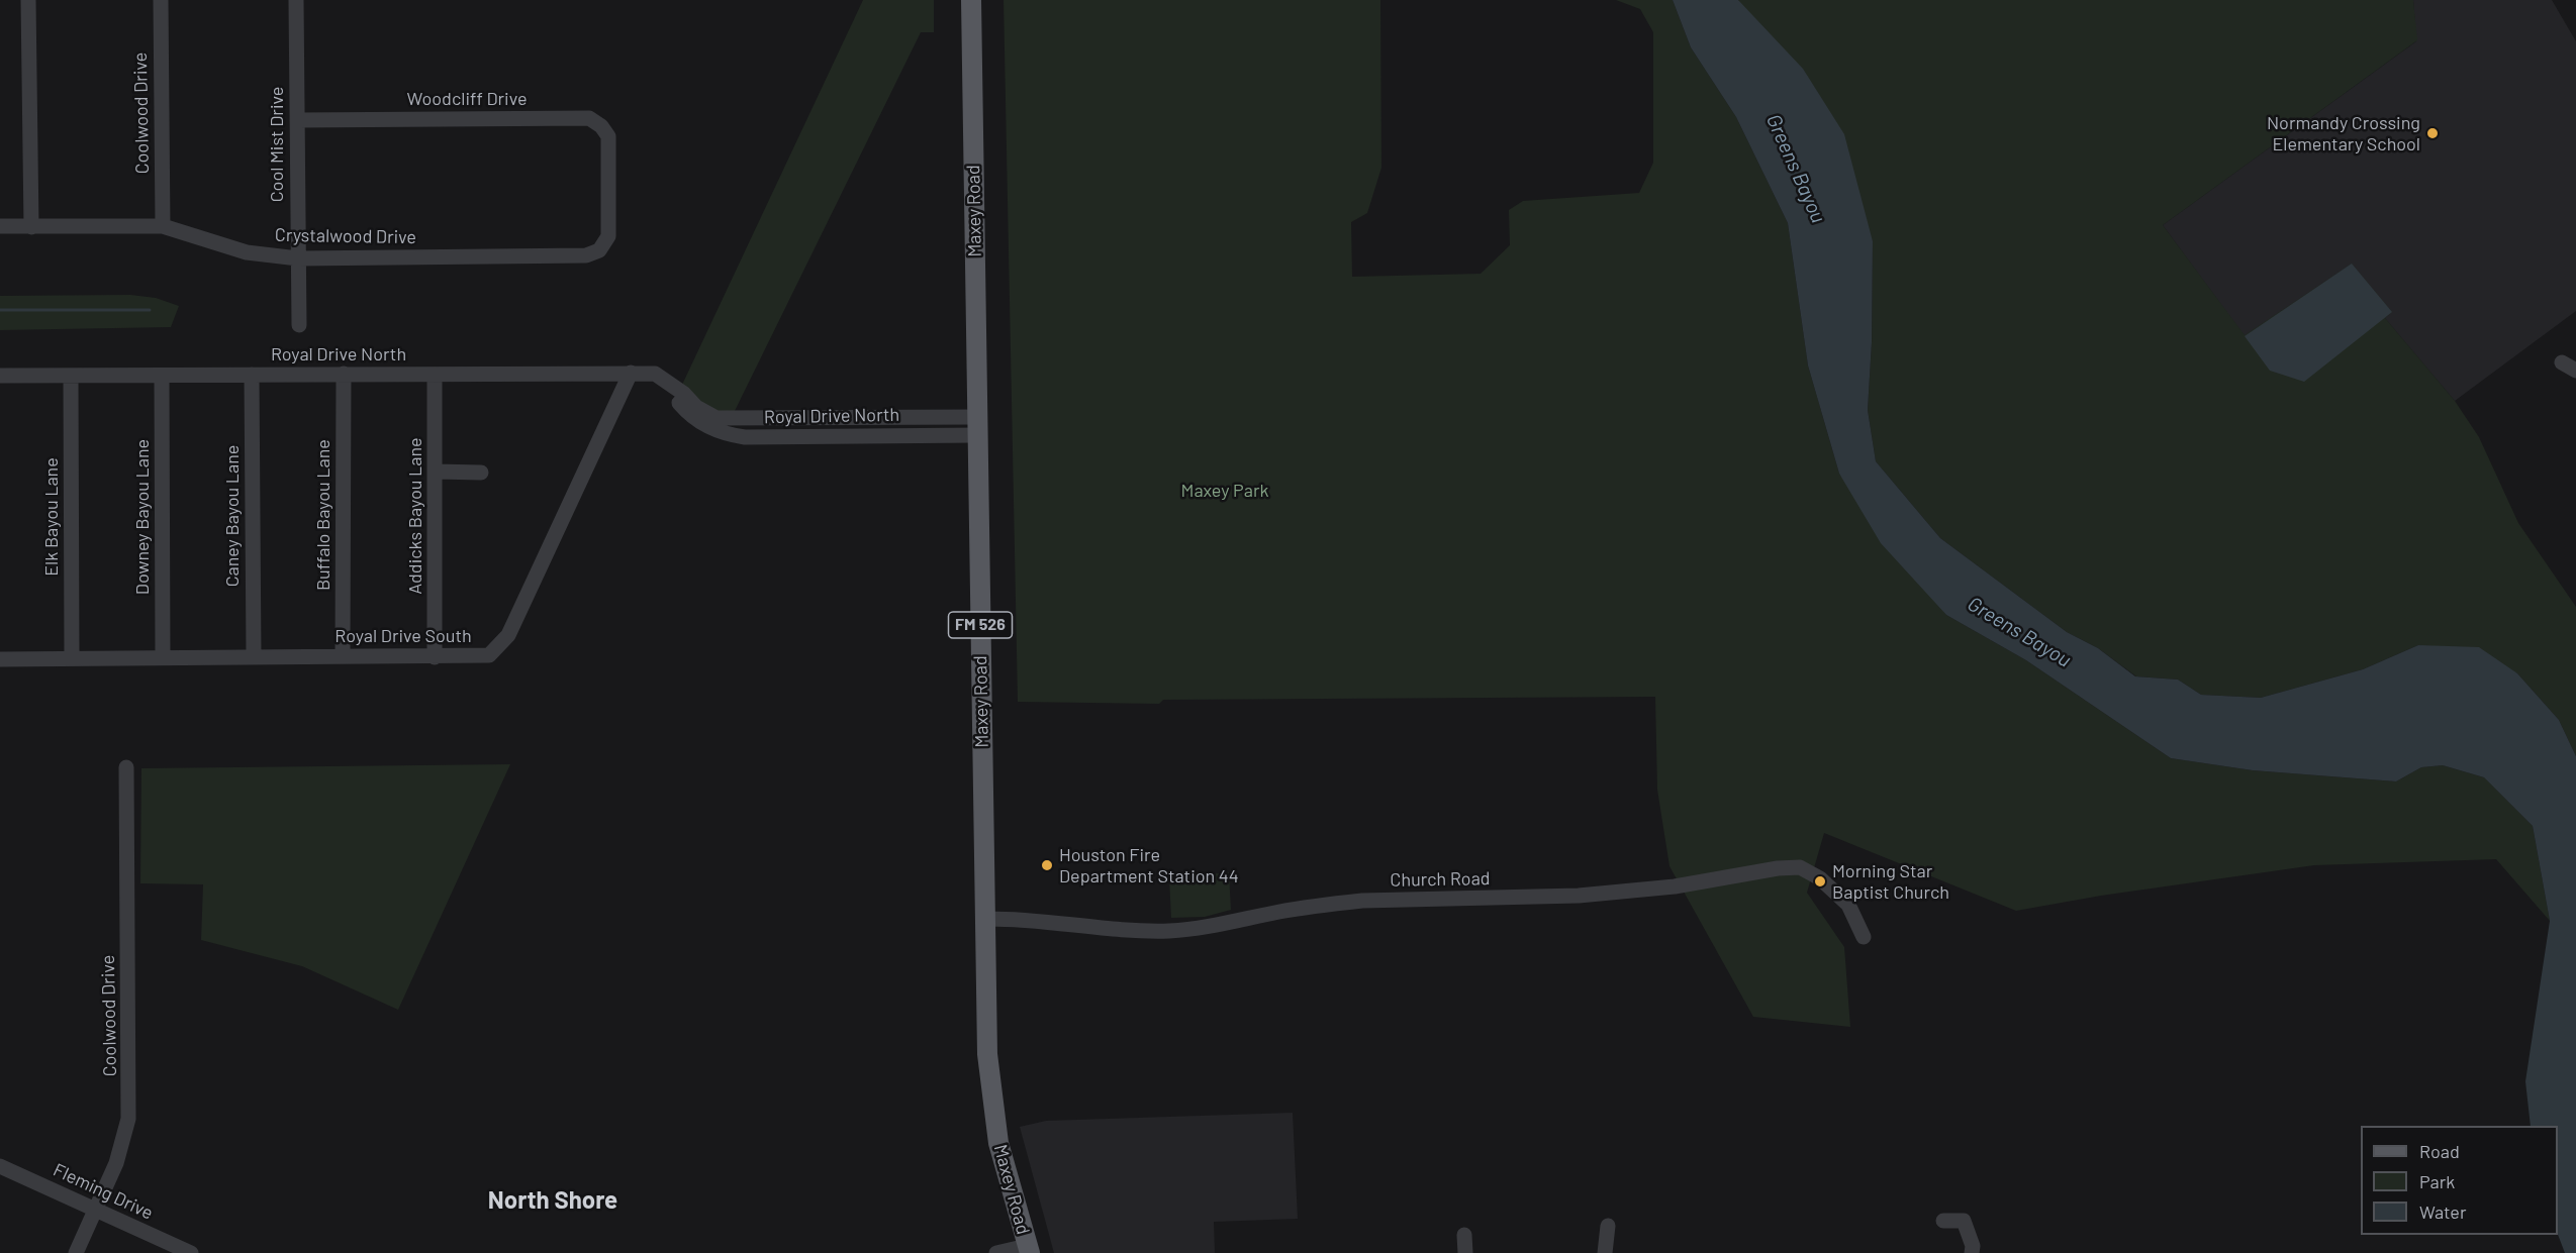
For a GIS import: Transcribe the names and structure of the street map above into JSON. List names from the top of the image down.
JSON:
{
  "streets": {
    "main road": ["Maxey Road", "FM 526"],
    "street": [
      "Woodcliff Drive",
      "Coolwood Drive",
      "Cool Mist Drive",
      "Crystalwood Drive",
      "Royal Drive North",
      "Buffalo Bayou Lane",
      "Caney Bayou Lane",
      "Addicks Bayou Lane",
      "Elk Bayou Lane",
      "Downey Bayou Lane",
      "Royal Drive South",
      "Church Road",
      "Fleming Drive"
    ]
  },
  "crossings": [
    ["Woodcliff Drive", "Cool Mist Drive"],
    ["Woodcliff Drive", "Crystalwood Drive"],
    ["Coolwood Drive", "Crystalwood Drive"],
    ["Coolwood Drive", "Fleming Drive"],
    ["Cool Mist Drive", "Crystalwood Drive"],
    ["Maxey Road", "Royal Drive North"],
    ["Maxey Road", "Church Road"],
    ["Royal Drive North", "Buffalo Bayou Lane"],
    ["Royal Drive North", "Caney Bayou Lane"],
    ["Royal Drive North", "Addicks Bayou Lane"],
    ["Royal Drive North", "Elk Bayou Lane"],
    ["Royal Drive North", "Downey Bayou Lane"],
    ["Royal Drive North", "Royal Drive South"],
    ["Buffalo Bayou Lane", "Royal Drive South"],
    ["Caney Bayou Lane", "Royal Drive South"],
    ["Addicks Bayou Lane", "Royal Drive South"],
    ["Elk Bayou Lane", "Royal Drive South"],
    ["Downey Bayou Lane", "Royal Drive South"]
  ],
  "districts": ["North Shore"],
  "water": ["Greens Bayou"],
  "parks": ["Maxey Park"],
  "places": ["Normandy Crossing Elementary School", "Houston Fire Department Station 44", "Morning Star Baptist Church"],
  "legend": ["Road", "Park", "Water"]
}
